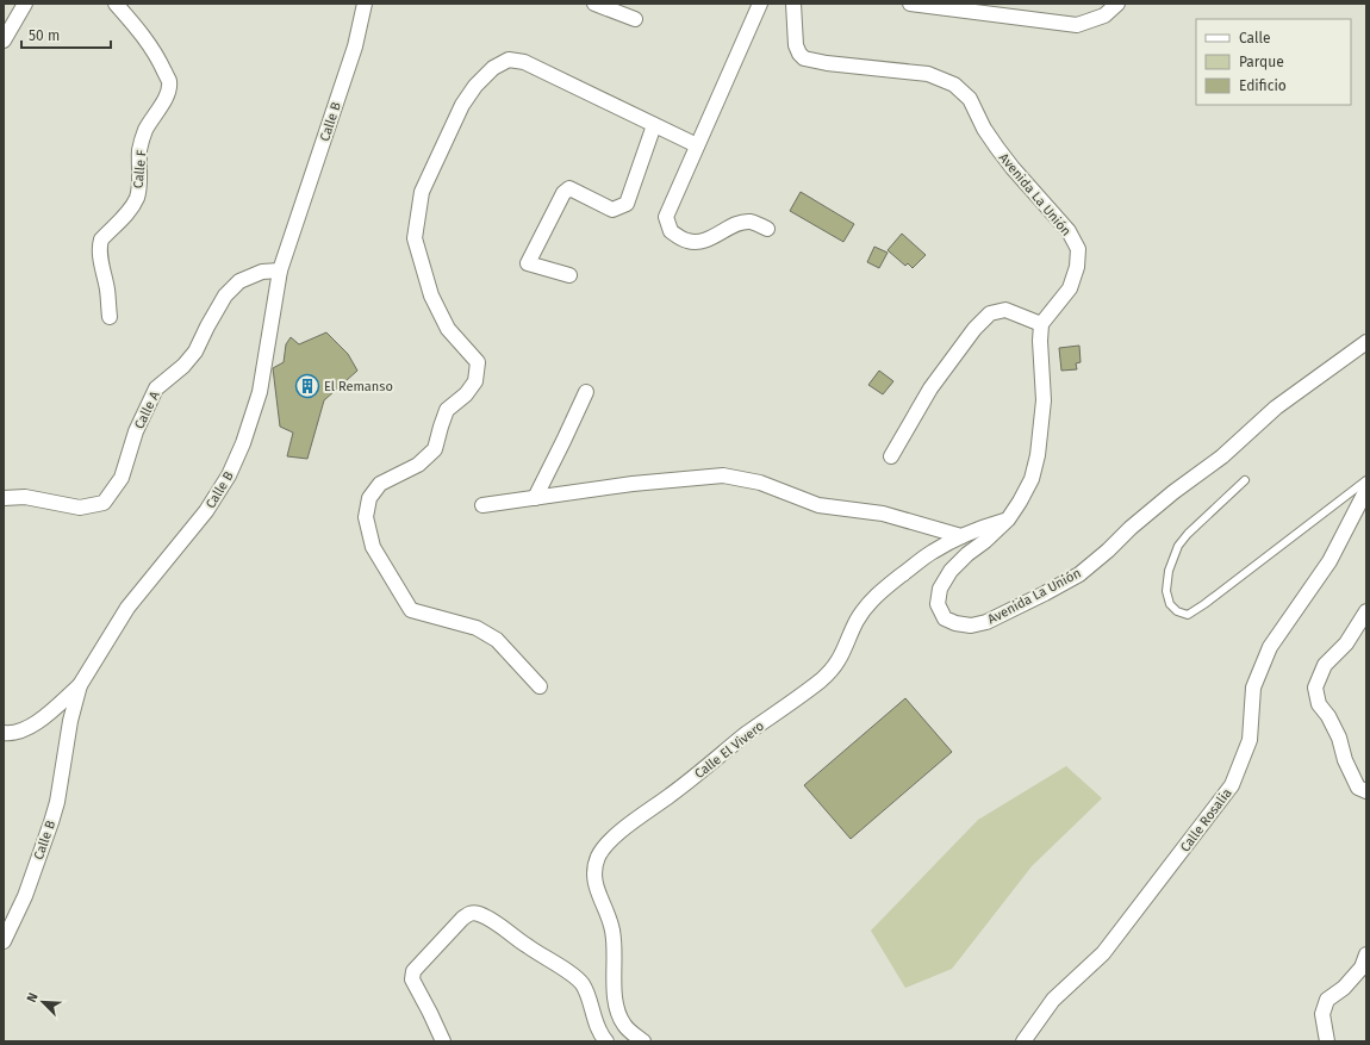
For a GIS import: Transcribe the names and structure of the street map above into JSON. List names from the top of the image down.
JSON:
{
  "streets": {
    "street": [
      "Calle B",
      "Calle F",
      "Avenida La Unión",
      "Calle A",
      "Calle El Vivero",
      "Calle Rosalia"
    ]
  },
  "crossings": [
    ["Calle B", "Calle A"],
    ["Avenida La Unión", "Calle El Vivero"]
  ],
  "places": {
    "building": ["El Remanso"]
  },
  "legend": ["Calle", "Parque", "Edificio"],
  "scale_bar": "50 m",
  "north": "top left"
}
